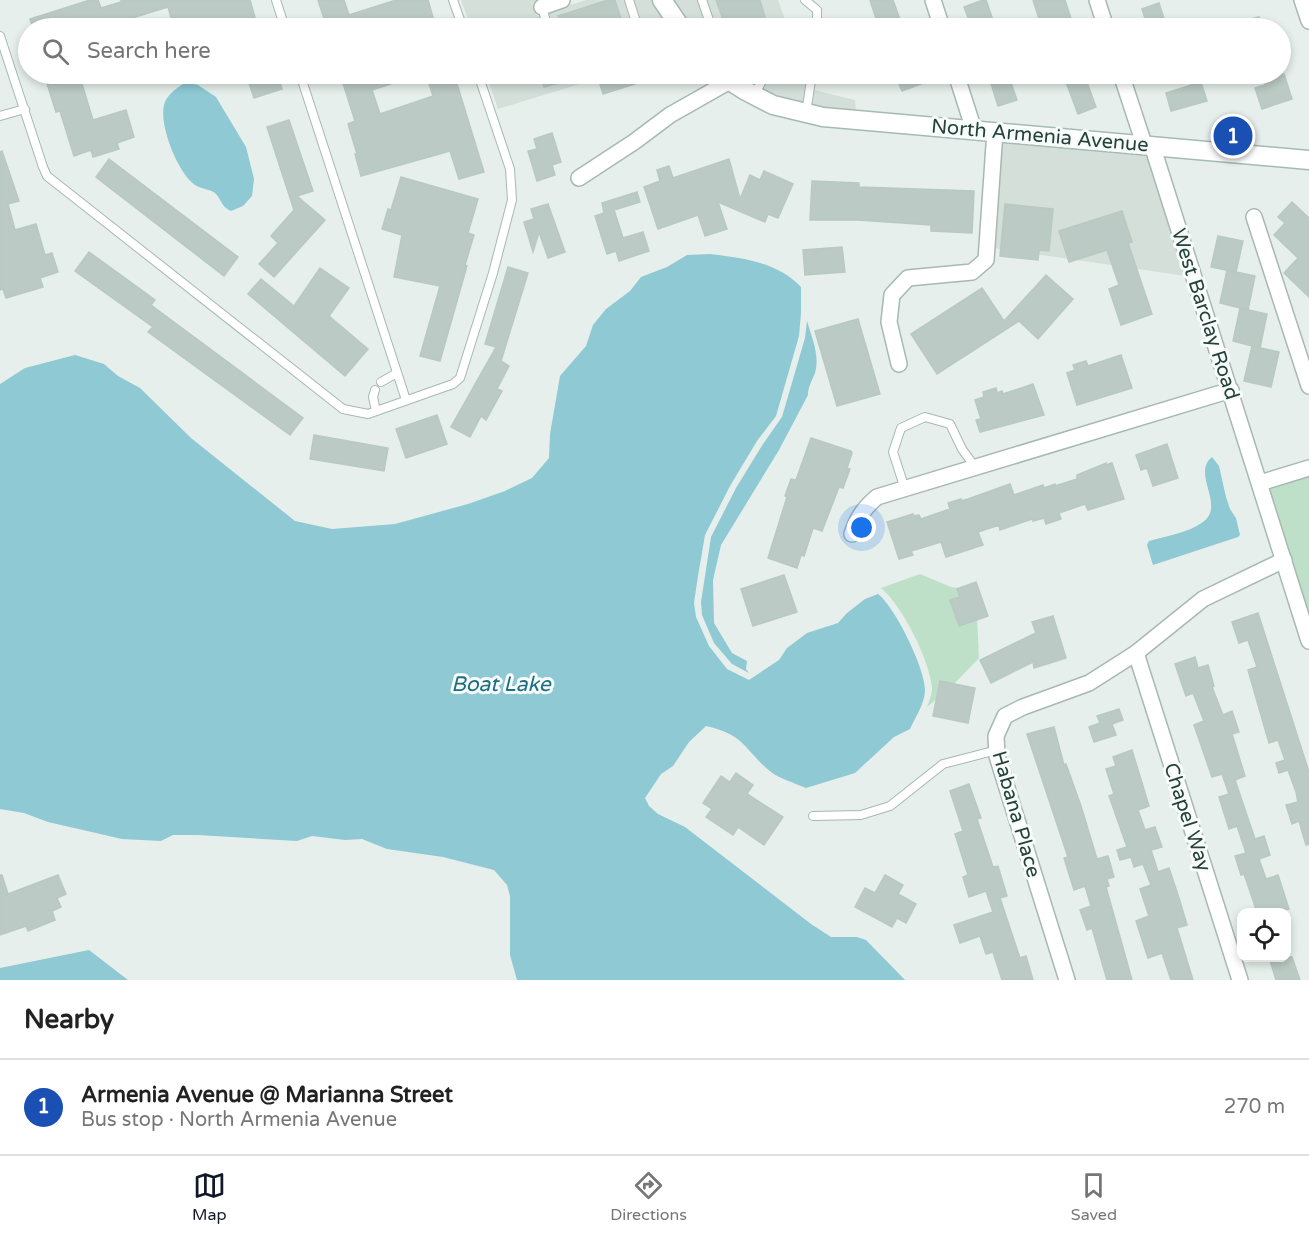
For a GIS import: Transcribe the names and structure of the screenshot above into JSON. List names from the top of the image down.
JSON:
{
  "streets": {
    "main road": ["North Armenia Avenue"],
    "street": ["West Barclay Road", "Habana Place", "Chapel Way"]
  },
  "crossings": [
    ["North Armenia Avenue", "West Barclay Road"],
    ["West Barclay Road", "Habana Place"],
    ["Habana Place", "Chapel Way"]
  ],
  "water": ["Boat Lake"],
  "page": {
    "search": "Search here",
    "pins": "1",
    "heading": "Nearby",
    "list": [
      {
        "mark": "1",
        "name": "Armenia Avenue @ Marianna Street",
        "note": "Bus stop · North Armenia Avenue",
        "value": "270 m"
      }
    ],
    "nav": ["Map", "Directions", "Saved"]
  }
}
